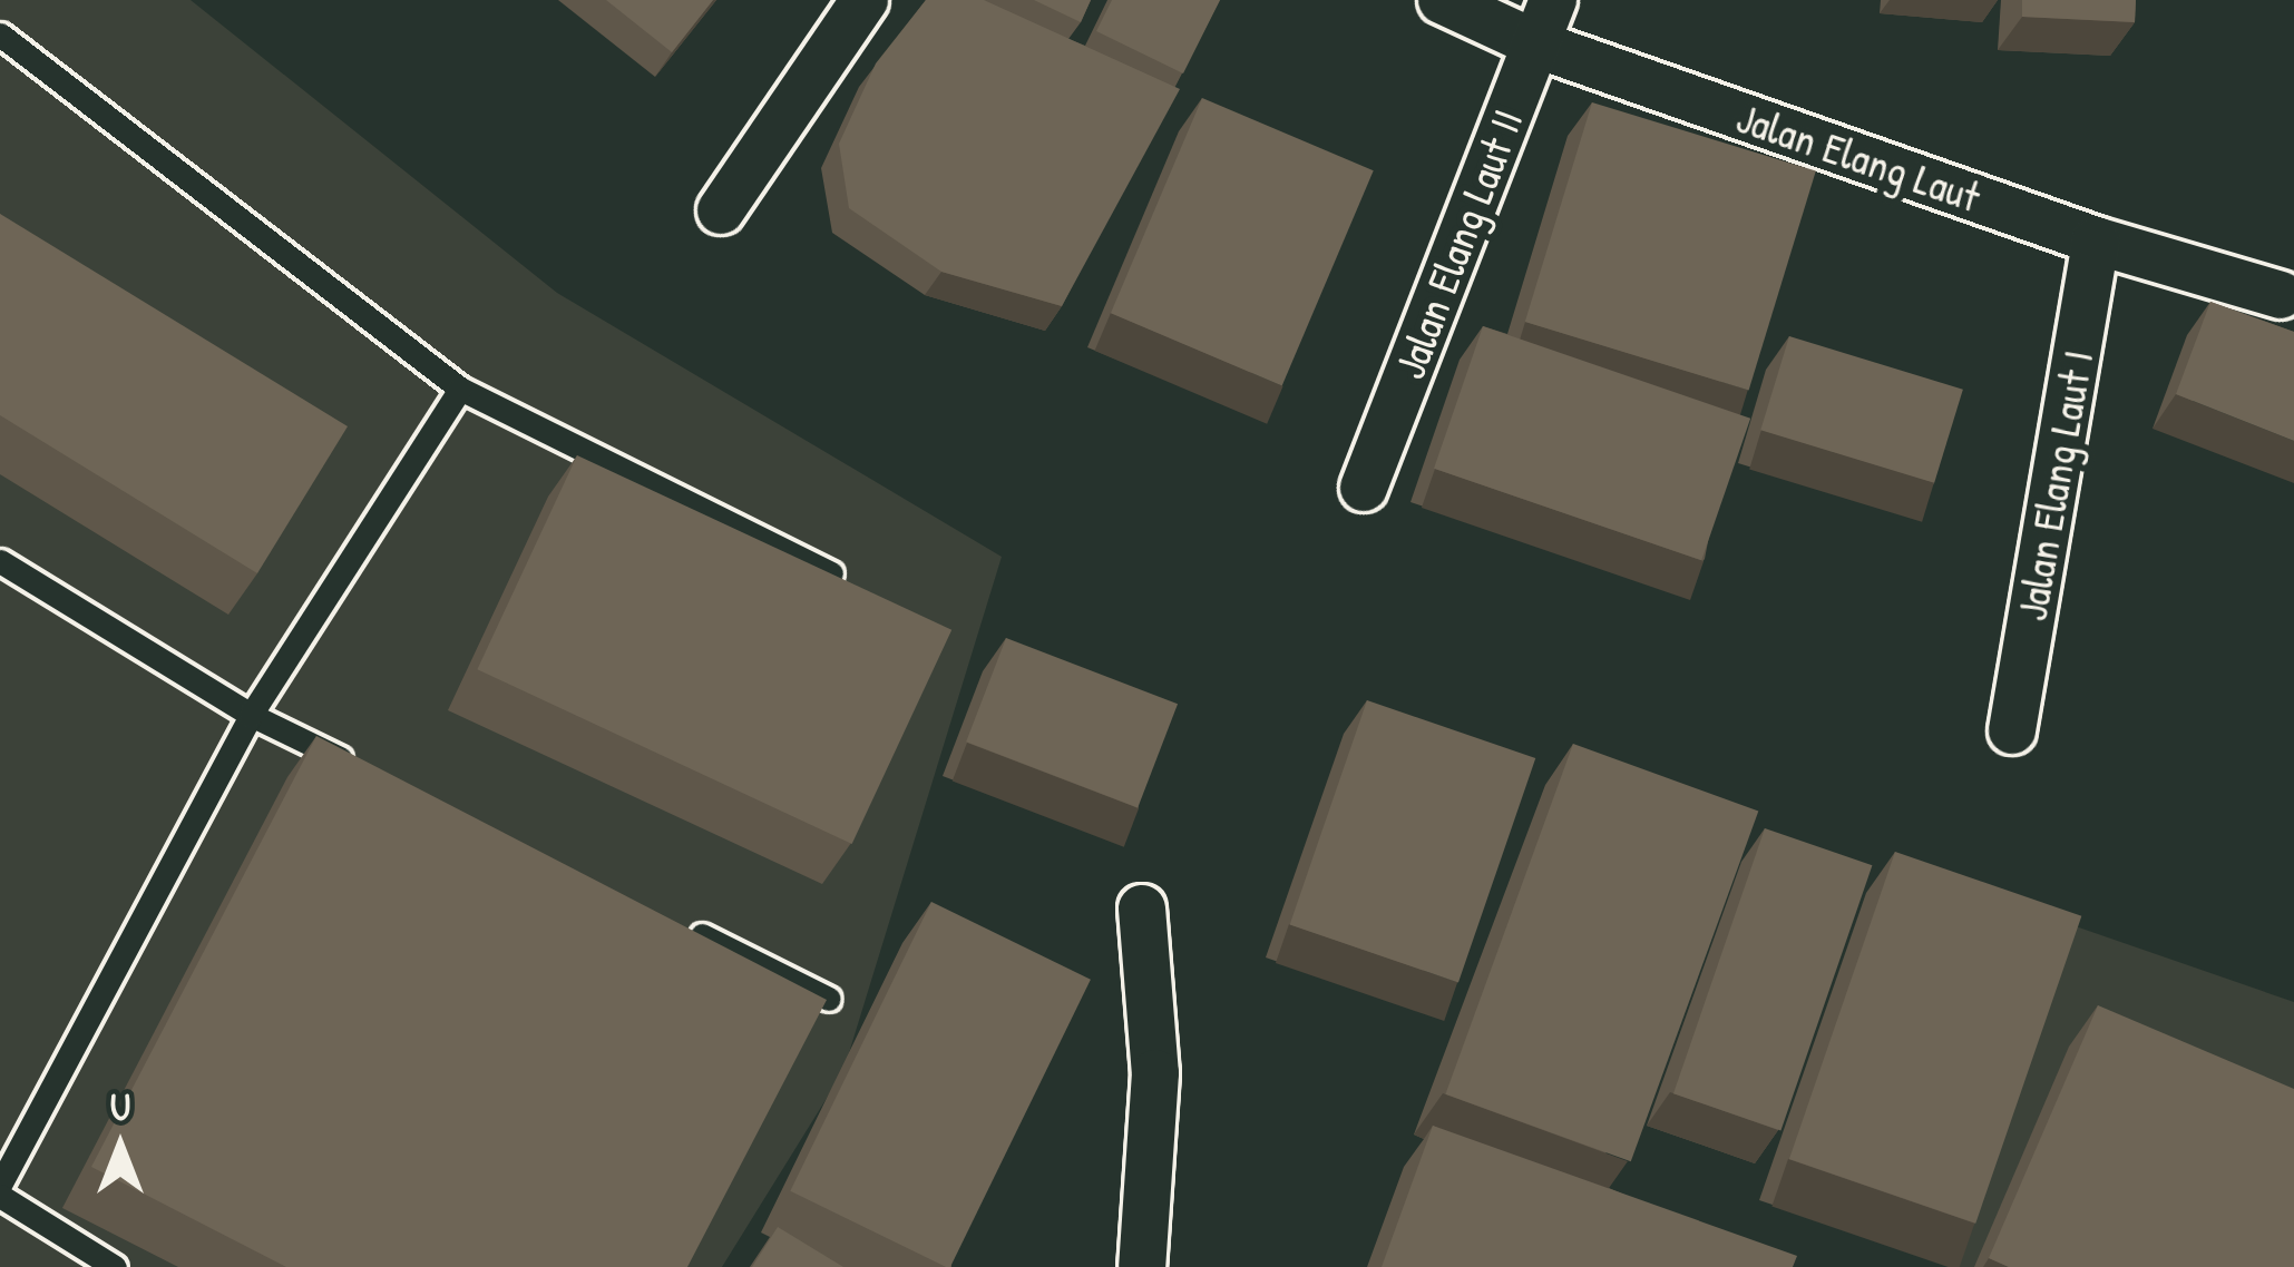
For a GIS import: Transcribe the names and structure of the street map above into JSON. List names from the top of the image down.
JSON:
{
  "streets": {
    "street": ["Jalan Elang Laut", "Jalan Elang Laut II", "Jalan Elang Laut I"]
  },
  "crossings": [
    ["Jalan Elang Laut", "Jalan Elang Laut II"],
    ["Jalan Elang Laut", "Jalan Elang Laut I"]
  ],
  "north": "top"
}
